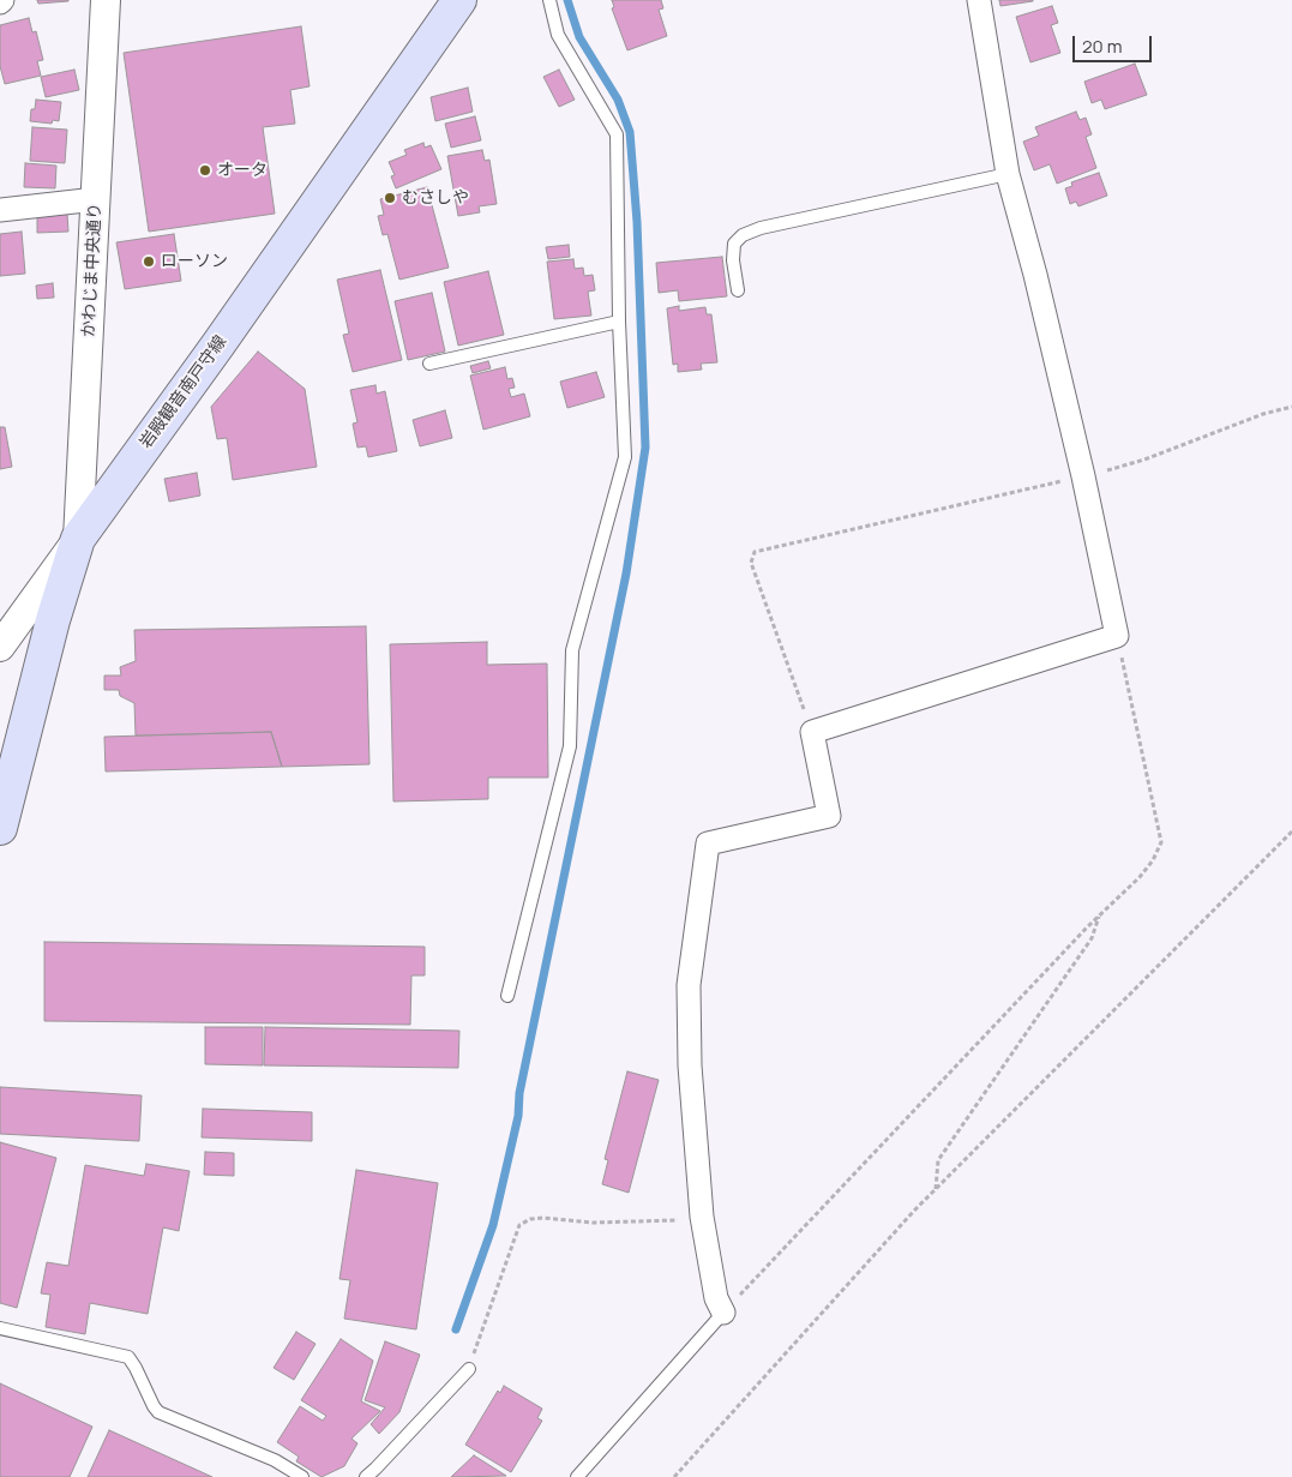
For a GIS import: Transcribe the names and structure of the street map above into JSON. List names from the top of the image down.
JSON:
{
  "streets": {
    "main road": ["岩殿観音南戸守線"],
    "street": ["かわじま中央通り"]
  },
  "crossings": [
    ["かわじま中央通り", "岩殿観音南戸守線"]
  ],
  "places": ["オータ", "むさしや", "ローソン"],
  "scale_bar": "20 m"
}
